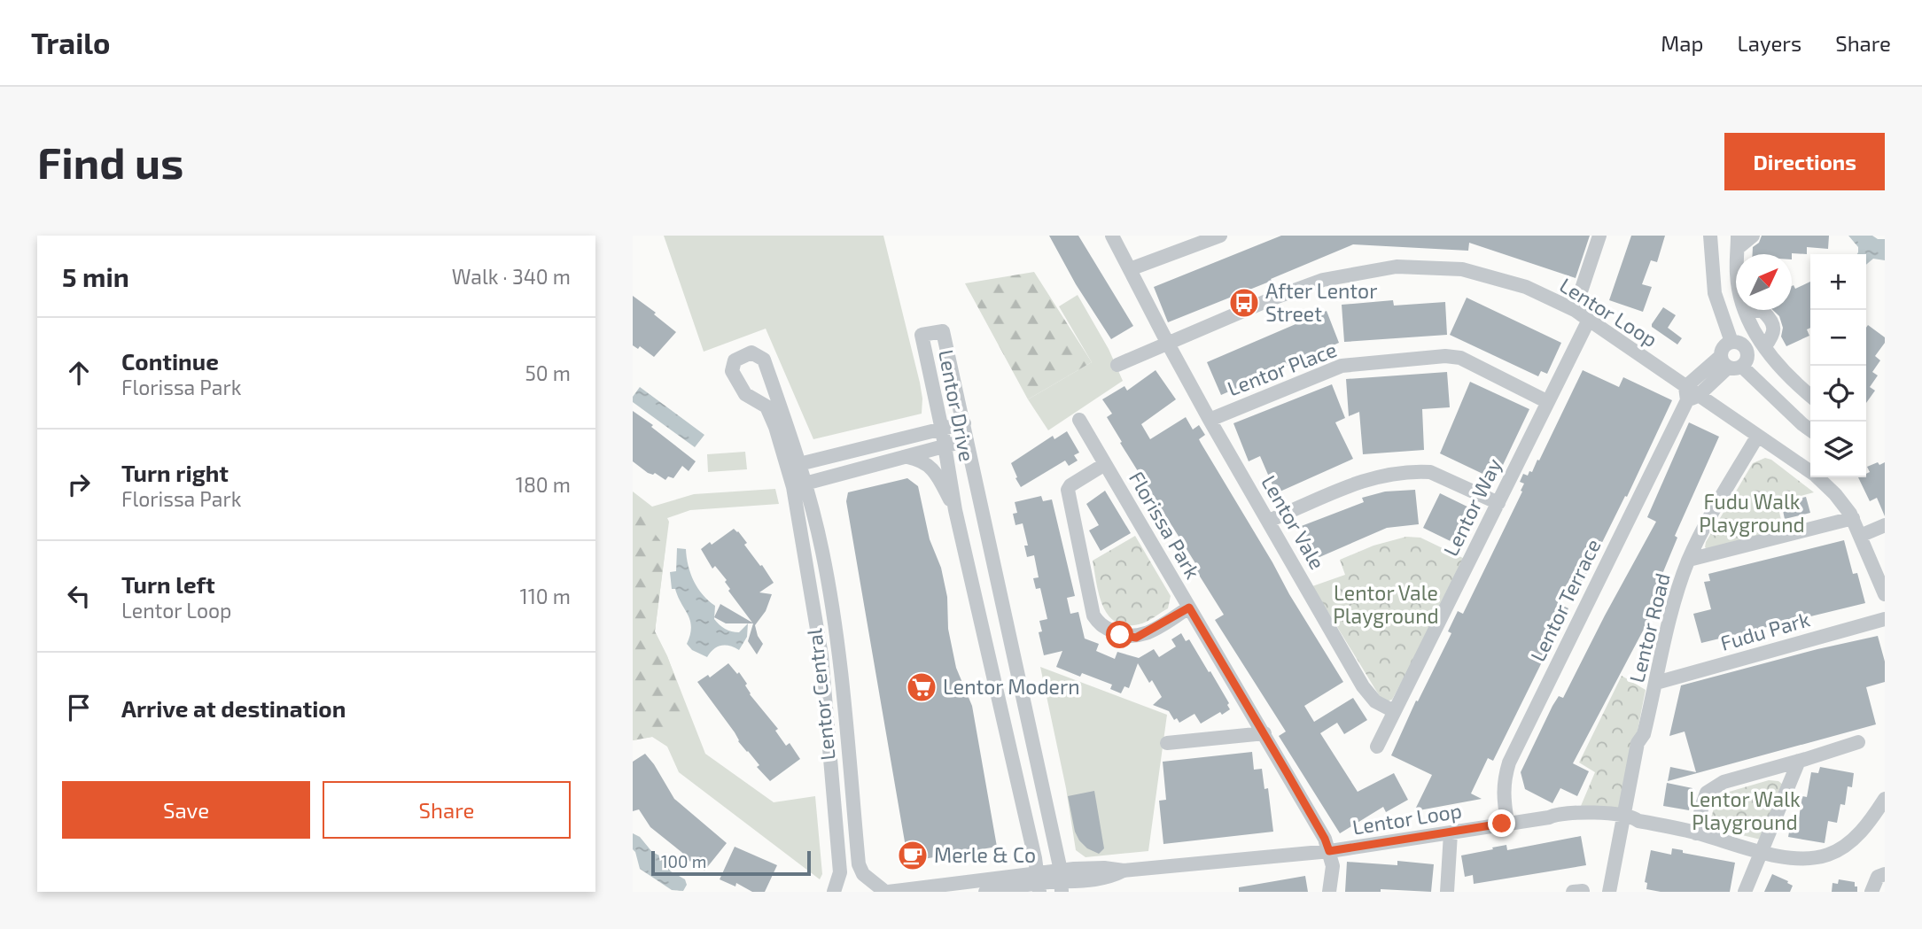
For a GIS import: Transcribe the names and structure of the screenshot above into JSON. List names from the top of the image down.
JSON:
{
  "streets": {
    "street": [
      "Lentor Loop",
      "Lentor Place",
      "Lentor Drive",
      "Lentor Way",
      "Lentor Vale",
      "Florissa Park",
      "Lentor Terrace",
      "Lentor Road",
      "Fudu Park",
      "Lentor Central"
    ]
  },
  "crossings": [
    ["Lentor Loop", "Lentor Drive"],
    ["Lentor Loop", "Lentor Way"],
    ["Lentor Loop", "Lentor Vale"],
    ["Lentor Loop", "Florissa Park"],
    ["Lentor Loop", "Lentor Terrace"],
    ["Lentor Loop", "Lentor Road"],
    ["Lentor Place", "Lentor Way"],
    ["Lentor Place", "Lentor Vale"],
    ["Lentor Way", "Lentor Vale"],
    ["Lentor Road", "Fudu Park"]
  ],
  "parks": ["Fudu Walk Playground", "Lentor Vale Playground", "Lentor Walk Playground"],
  "places": {
    "bus stop": ["After Lentor Street"],
    "supermarket": ["Lentor Modern"],
    "cafe": ["Merle & Co"]
  },
  "scale_bar": "100 m",
  "north": "top right",
  "page": {
    "header": "Trailo",
    "nav": ["Map", "Layers", "Share"],
    "buttons": [
      "Directions",
      ["Save", "Share"]
    ],
    "title": "Find us",
    "heading": ["5 min", "Walk · 340 m"],
    "map_buttons": ["+", "−"],
    "list": [
      ["Continue", "Florissa Park", "50 m"],
      ["Turn right", "Florissa Park", "180 m"],
      ["Turn left", "Lentor Loop", "110 m"],
      "Arrive at destination"
    ],
    "scale": "100 m"
  }
}
